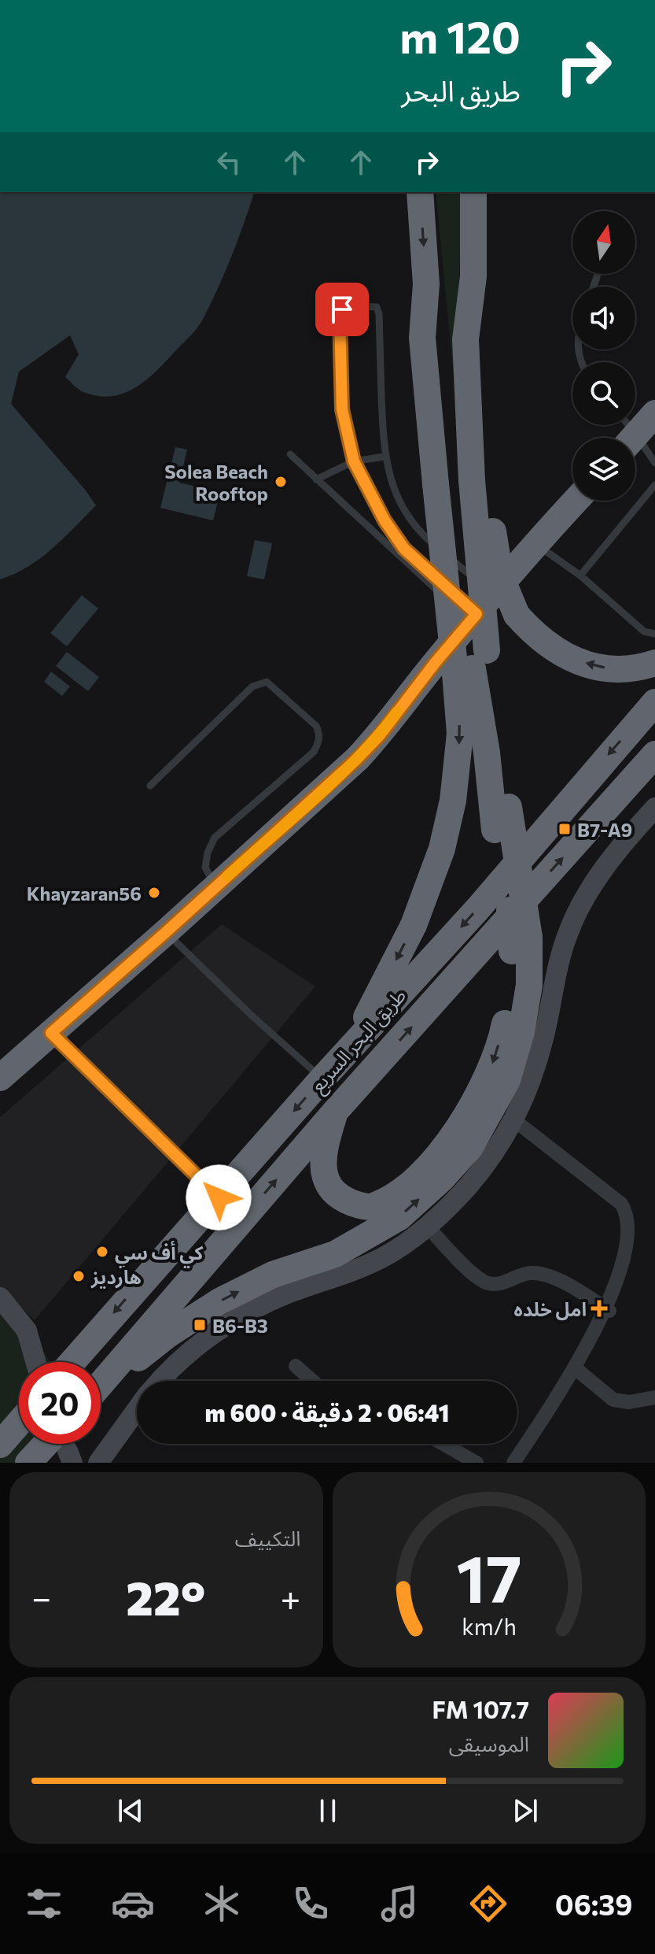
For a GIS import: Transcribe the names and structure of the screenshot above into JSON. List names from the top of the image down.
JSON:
{
  "streets": {
    "highway": ["طريق البحر السريع"]
  },
  "places": {
    "other": [
      "Solea Beach Rooftop",
      "Khayzaran56",
      "كي أف سي",
      "هارديز"
    ],
    "transit": ["B7-A9", "B6-B3"],
    "health": ["امل خلده"]
  },
  "north": "top",
  "page": {
    "turn": ["120 m", "طريق البحر"],
    "limit": "20",
    "trip": "06:41 · 2 دقيقة · 600 m",
    "tile": "التكييف",
    "heat": ["−", "22°", "+"],
    "song": ["107.7 FM", "الموسيقى"],
    "tabs": "06:39",
    "gauge": ["17", "km/h"]
  }
}
